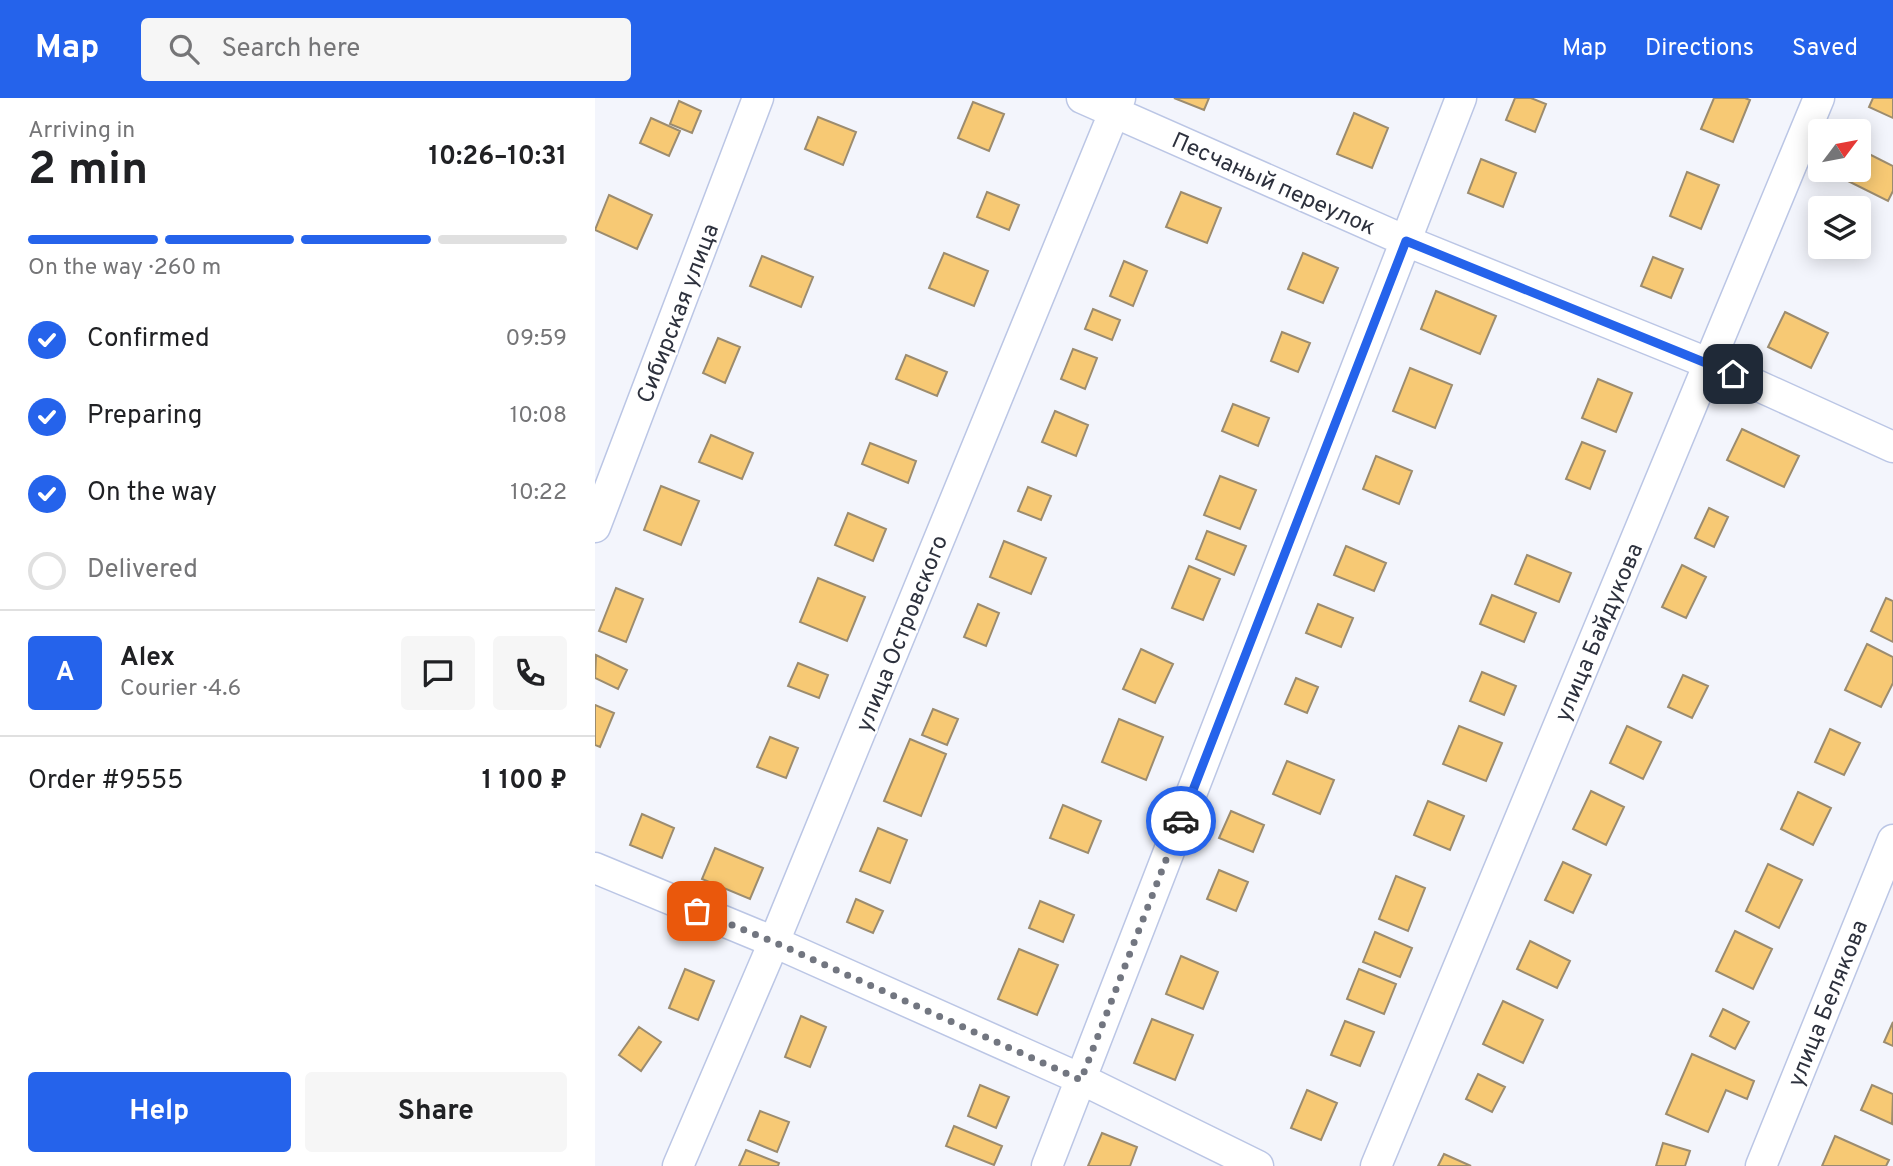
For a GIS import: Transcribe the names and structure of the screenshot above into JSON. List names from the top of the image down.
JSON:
{
  "streets": {
    "street": [
      "Песчаный переулок",
      "Сибирская улица",
      "улица Байдукова",
      "улица Островского",
      "улица Белякова"
    ]
  },
  "crossings": [
    ["Песчаный переулок", "улица Байдукова"],
    ["Песчаный переулок", "улица Островского"]
  ],
  "north": "top right",
  "page": {
    "header": "Map",
    "search": "Search here",
    "nav": ["Map", "Directions", "Saved"],
    "heading": ["2 min", "Arriving in", "10:26–10:31"],
    "panel": [
      "Alex",
      "Courier · 4.6",
      "Order #9555",
      "1 100 ₽"
    ],
    "bar": "On the way · 260 m",
    "list": [
      ["Confirmed", "09:59"],
      ["Preparing", "10:08"],
      ["On the way", "10:22"],
      "Delivered"
    ],
    "round": "A",
    "buttons": ["Help", "Share"]
  }
}
